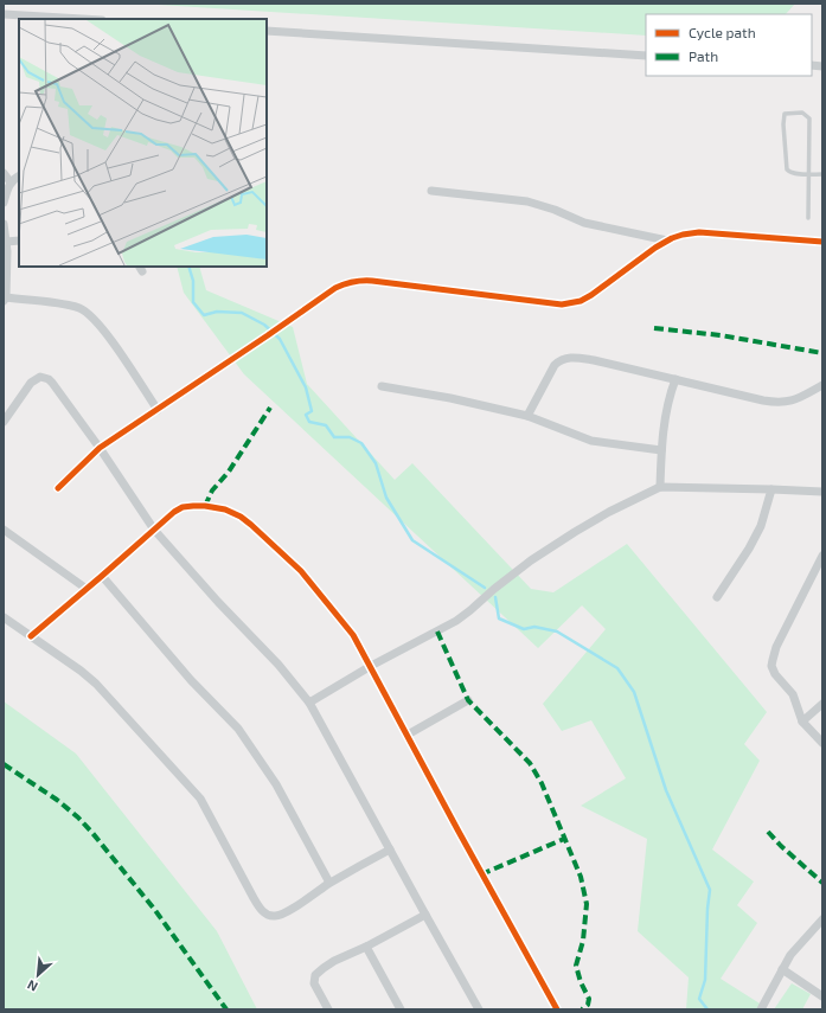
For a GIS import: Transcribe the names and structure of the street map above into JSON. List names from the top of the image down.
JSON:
{
  "legend": ["Cycle path", "Path"],
  "north": "bottom left"
}
